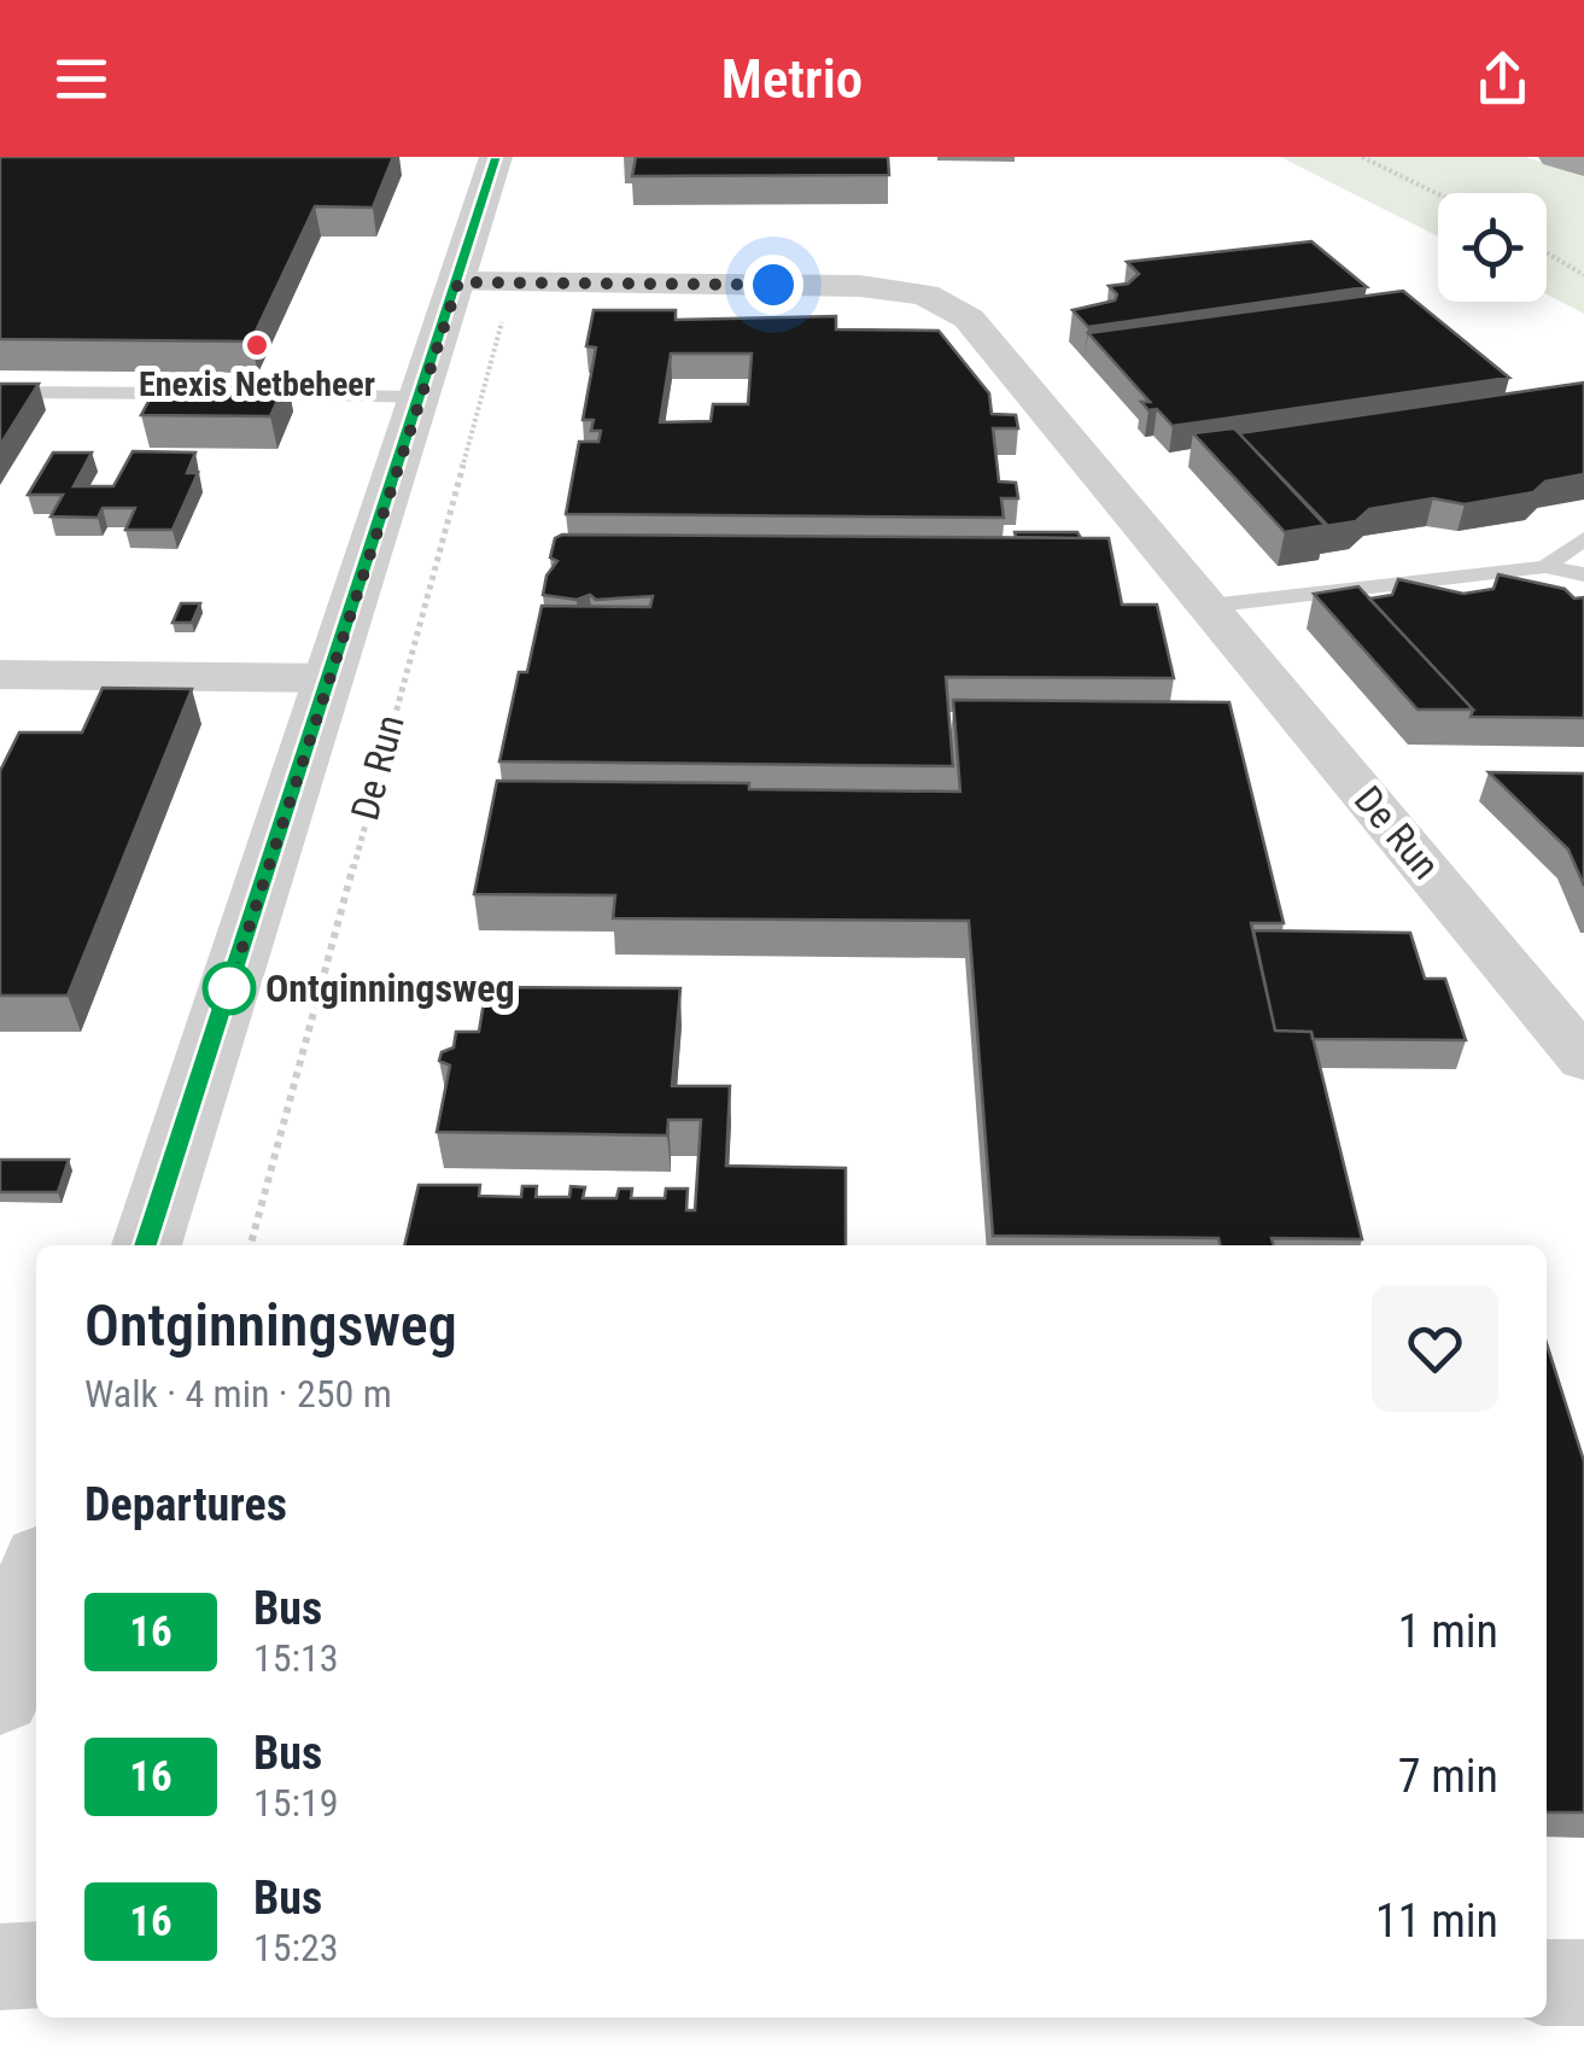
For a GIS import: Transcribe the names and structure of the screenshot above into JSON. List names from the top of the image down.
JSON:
{
  "streets": {
    "street": ["De Run"]
  },
  "places": ["Enexis Netbeheer", "Ontginningsweg"],
  "lines": ["bus line 16"],
  "page": {
    "header": "Metrio",
    "heading": [
      ["Ontginningsweg", "Walk · 4 min · 250 m"],
      "Departures"
    ],
    "list": [
      {
        "mark": "16",
        "name": "Bus",
        "note": "15:13",
        "value": "1 min"
      },
      {
        "mark": "16",
        "name": "Bus",
        "note": "15:19",
        "value": "7 min"
      },
      {
        "mark": "16",
        "name": "Bus",
        "note": "15:23",
        "value": "11 min"
      }
    ]
  }
}
